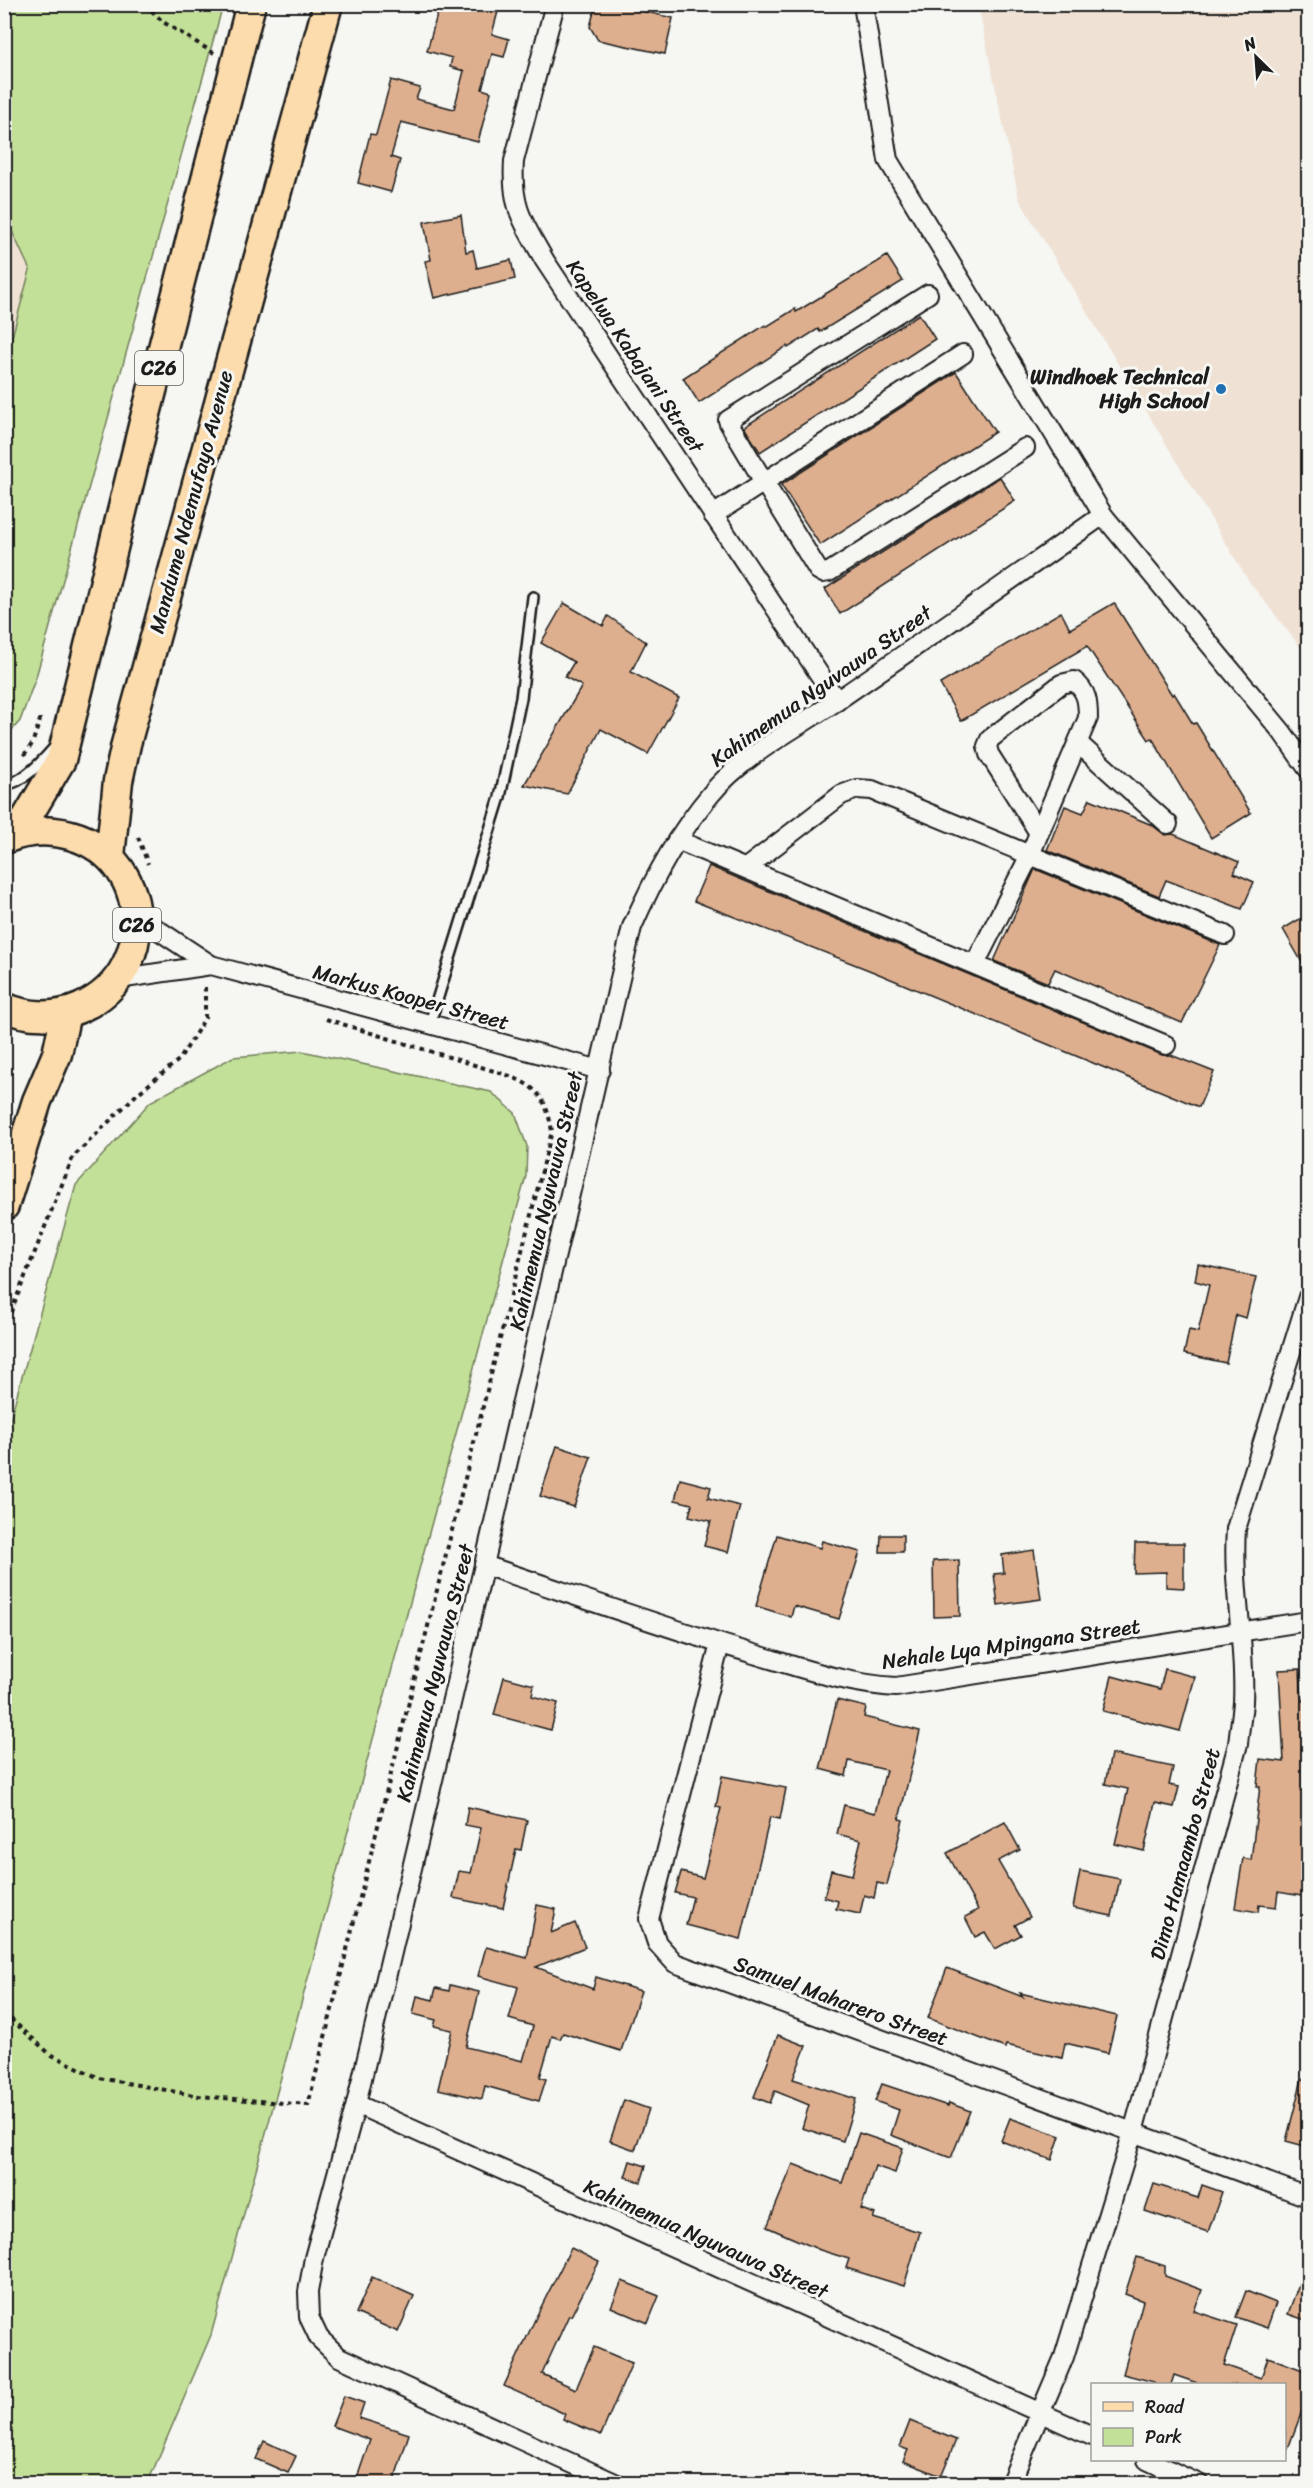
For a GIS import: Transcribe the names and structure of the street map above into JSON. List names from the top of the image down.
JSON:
{
  "streets": {
    "main road": ["C26", "Mandume Ndemufayo Avenue"],
    "street": [
      "Kapelwa Kabajani Street",
      "Kahimemua Nguvauva Street",
      "Markus Kooper Street",
      "Nehale Lya Mpingana Street",
      "Dimo Hamaambo Street",
      "Samuel Maharero Street"
    ]
  },
  "crossings": [
    ["Kapelwa Kabajani Street", "Kahimemua Nguvauva Street"],
    ["C26", "Mandume Ndemufayo Avenue"],
    ["Kahimemua Nguvauva Street", "Markus Kooper Street"],
    ["Kahimemua Nguvauva Street", "Nehale Lya Mpingana Street"],
    ["Kahimemua Nguvauva Street", "Dimo Hamaambo Street"],
    ["Nehale Lya Mpingana Street", "Dimo Hamaambo Street"],
    ["Nehale Lya Mpingana Street", "Samuel Maharero Street"],
    ["Dimo Hamaambo Street", "Samuel Maharero Street"]
  ],
  "places": ["Windhoek Technical High School"],
  "legend": ["Road", "Park"],
  "north": "top left"
}
